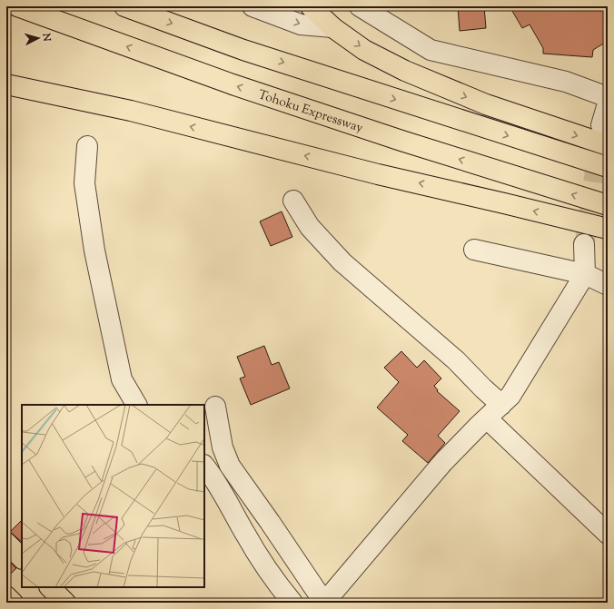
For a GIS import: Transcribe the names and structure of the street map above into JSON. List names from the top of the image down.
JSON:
{
  "streets": {
    "highway": ["Tohoku Expressway"]
  },
  "north": "right"
}
